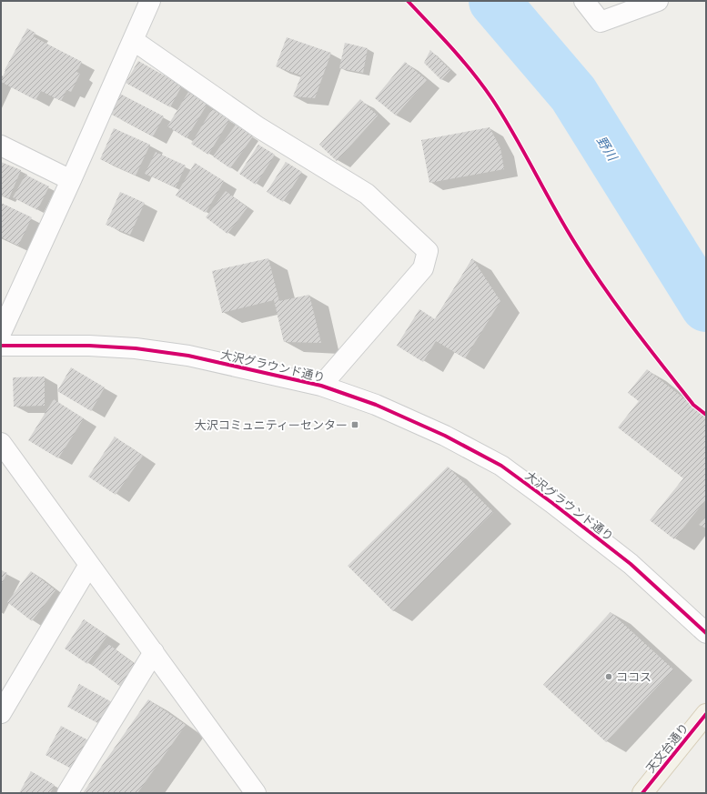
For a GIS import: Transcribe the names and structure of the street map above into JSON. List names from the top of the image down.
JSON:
{
  "streets": {
    "main road": ["天文台通り"],
    "street": ["大沢グラウンド通り"]
  },
  "water": ["野川"],
  "places": {
    "transit": ["大沢コミュニティーセンター"],
    "other": ["ココス"]
  }
}
